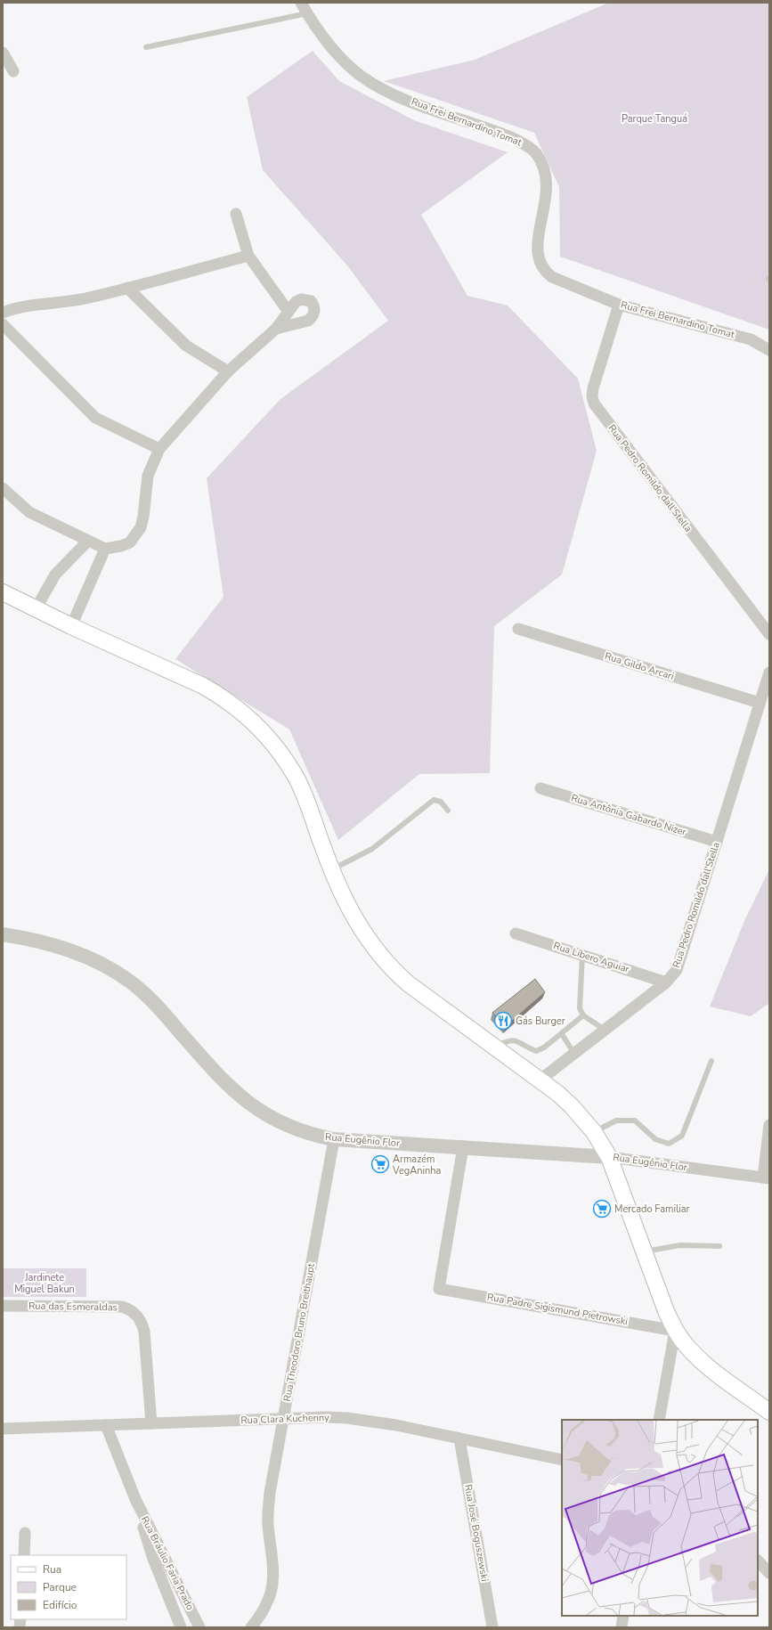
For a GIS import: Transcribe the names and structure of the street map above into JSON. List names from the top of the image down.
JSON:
{
  "streets": {
    "street": [
      "Rua Frei Bernardino Tomat",
      "Rua Pedro Romildo dall'Stella",
      "Rua Gildo Arcari",
      "Rua Antônia Gabardo Nizer",
      "Rua Líbero Aguiar",
      "Rua Eugênio Flor",
      "Rua das Esmeraldas",
      "Rua Padre Sigismund Pietrowski",
      "Rua Theodoro Bruno Breithaupt",
      "Rua Clara Kuchenny",
      "Rua José Boguszewski",
      "Rua Bráulio Faria Prado"
    ]
  },
  "crossings": [
    ["Rua Frei Bernardino Tomat", "Rua Pedro Romildo dall'Stella"],
    ["Rua Pedro Romildo dall'Stella", "Rua Gildo Arcari"],
    ["Rua Pedro Romildo dall'Stella", "Rua Antônia Gabardo Nizer"],
    ["Rua Pedro Romildo dall'Stella", "Rua Líbero Aguiar"],
    ["Rua Eugênio Flor", "Rua Padre Sigismund Pietrowski"],
    ["Rua Eugênio Flor", "Rua Theodoro Bruno Breithaupt"],
    ["Rua das Esmeraldas", "Rua Clara Kuchenny"],
    ["Rua Theodoro Bruno Breithaupt", "Rua Clara Kuchenny"],
    ["Rua Clara Kuchenny", "Rua José Boguszewski"],
    ["Rua Clara Kuchenny", "Rua Bráulio Faria Prado"]
  ],
  "parks": ["Parque Tanguá", "Jardinete Miguel Bakun"],
  "places": {
    "restaurant": ["Gás Burger"],
    "supermarket": ["Armazém VegAninha", "Mercado Familiar"]
  },
  "legend": ["Rua", "Parque", "Edifício"]
}
